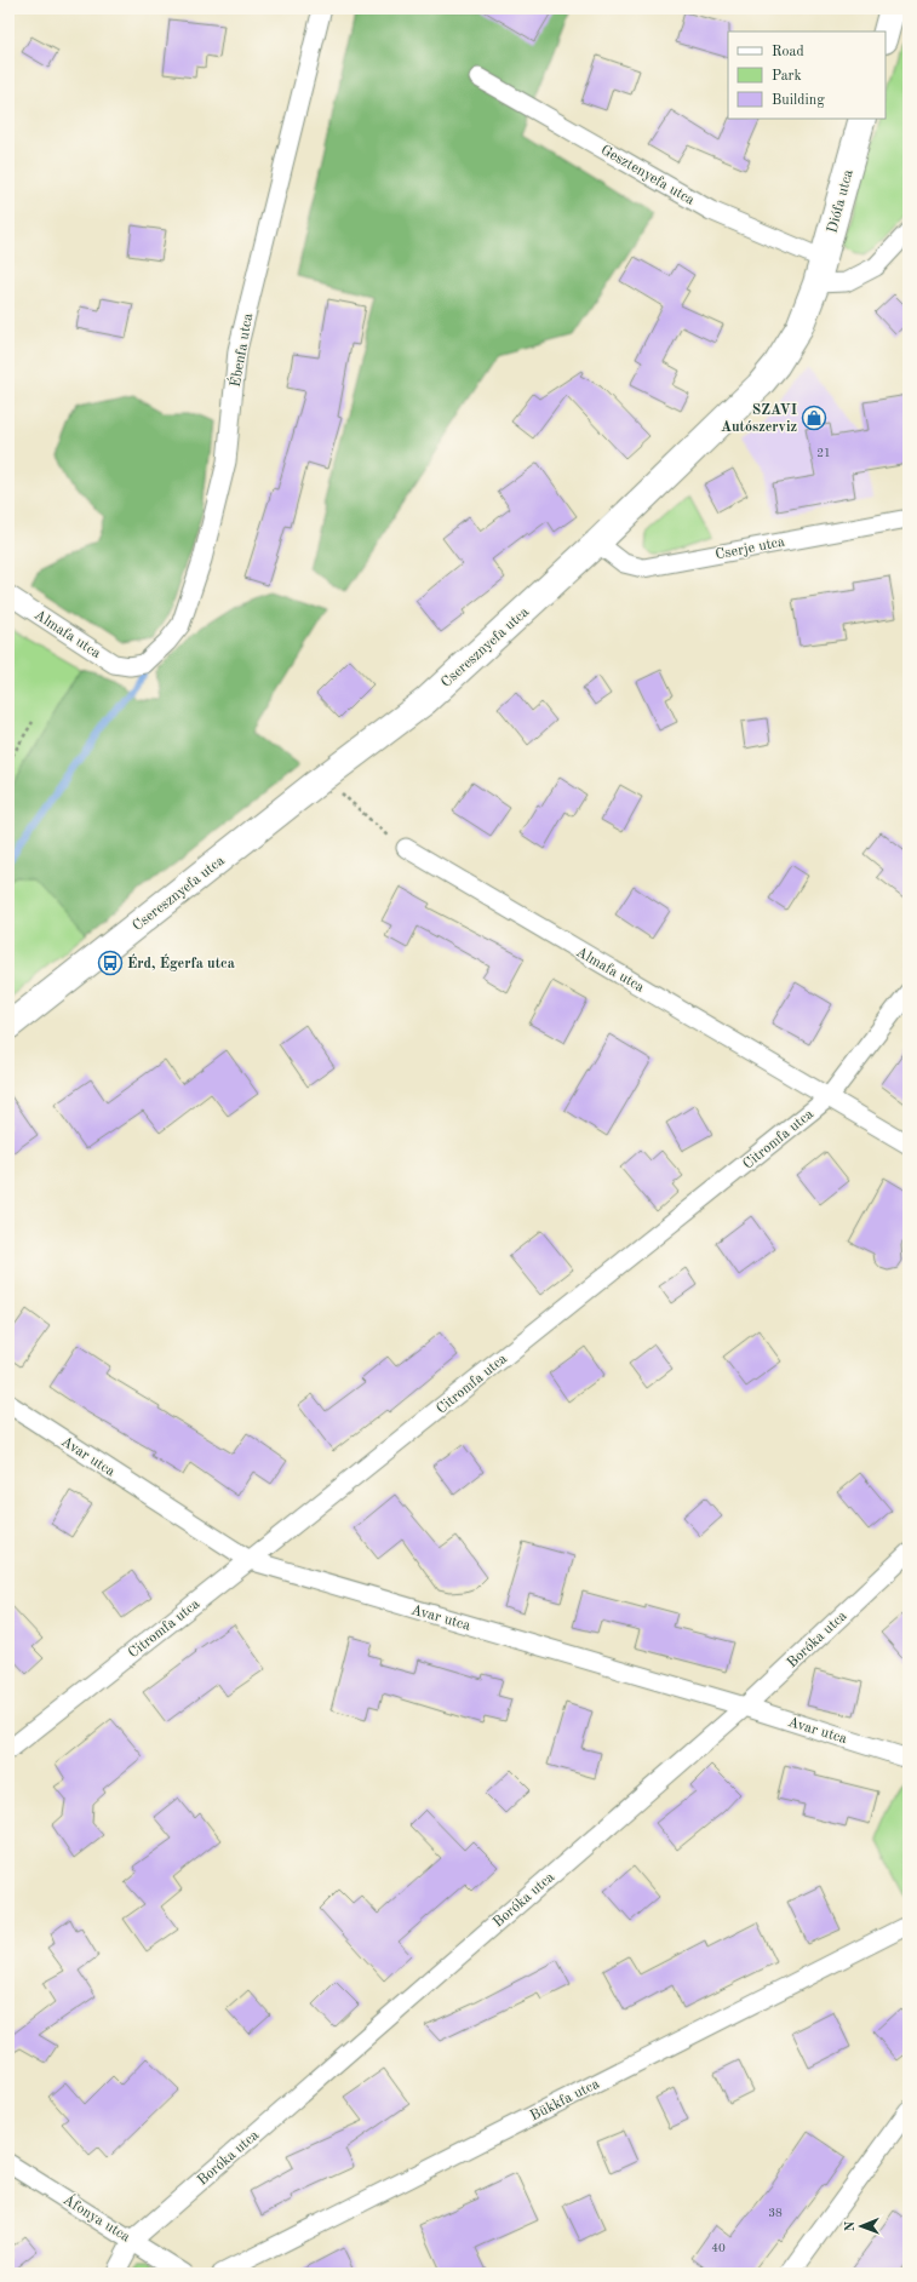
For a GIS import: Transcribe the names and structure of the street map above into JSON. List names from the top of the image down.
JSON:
{
  "streets": {
    "street": [
      "Gesztenyefa utca",
      "Diófa utca",
      "Ébenfa utca",
      "Cserje utca",
      "Almafa utca",
      "Cseresznyefa utca",
      "Citromfa utca",
      "Avar utca",
      "Boróka utca",
      "Bükkfa utca",
      "Áfonya utca"
    ]
  },
  "crossings": [
    ["Gesztenyefa utca", "Diófa utca"],
    ["Diófa utca", "Cseresznyefa utca"],
    ["Ébenfa utca", "Almafa utca"],
    ["Cserje utca", "Cseresznyefa utca"],
    ["Almafa utca", "Citromfa utca"],
    ["Citromfa utca", "Avar utca"],
    ["Avar utca", "Boróka utca"],
    ["Boróka utca", "Áfonya utca"]
  ],
  "places": {
    "shop": ["SZAVI Autószerviz"],
    "bus stop": ["Érd, Égerfa utca"]
  },
  "house_numbers": ["21", "38", "40"],
  "legend": ["Road", "Park", "Building"],
  "north": "left"
}
